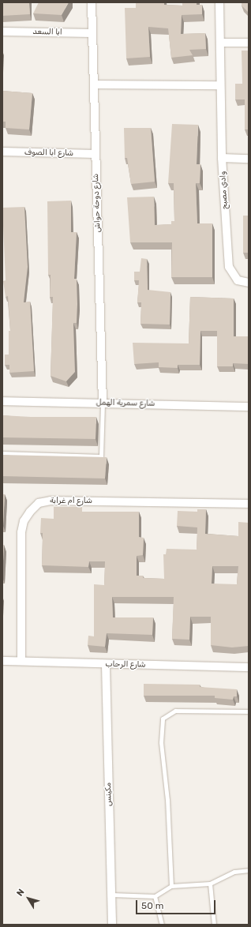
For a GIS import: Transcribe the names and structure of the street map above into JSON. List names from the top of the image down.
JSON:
{
  "streets": {
    "street": [
      "ابا السعد",
      "شارع ابا الصوف",
      "وادي مصبح",
      "شارع دوحة حواش",
      "شارع سمرية الهمل",
      "شارع ام غرابة",
      "شارع الرحاب",
      "مكينس"
    ]
  },
  "crossings": [
    ["ابا السعد", "شارع دوحة حواش"],
    ["شارع ابا الصوف", "شارع دوحة حواش"],
    ["شارع دوحة حواش", "شارع سمرية الهمل"],
    ["شارع ام غرابة", "شارع الرحاب"],
    ["شارع الرحاب", "مكينس"]
  ],
  "scale_bar": "50 m",
  "north": "top left"
}
